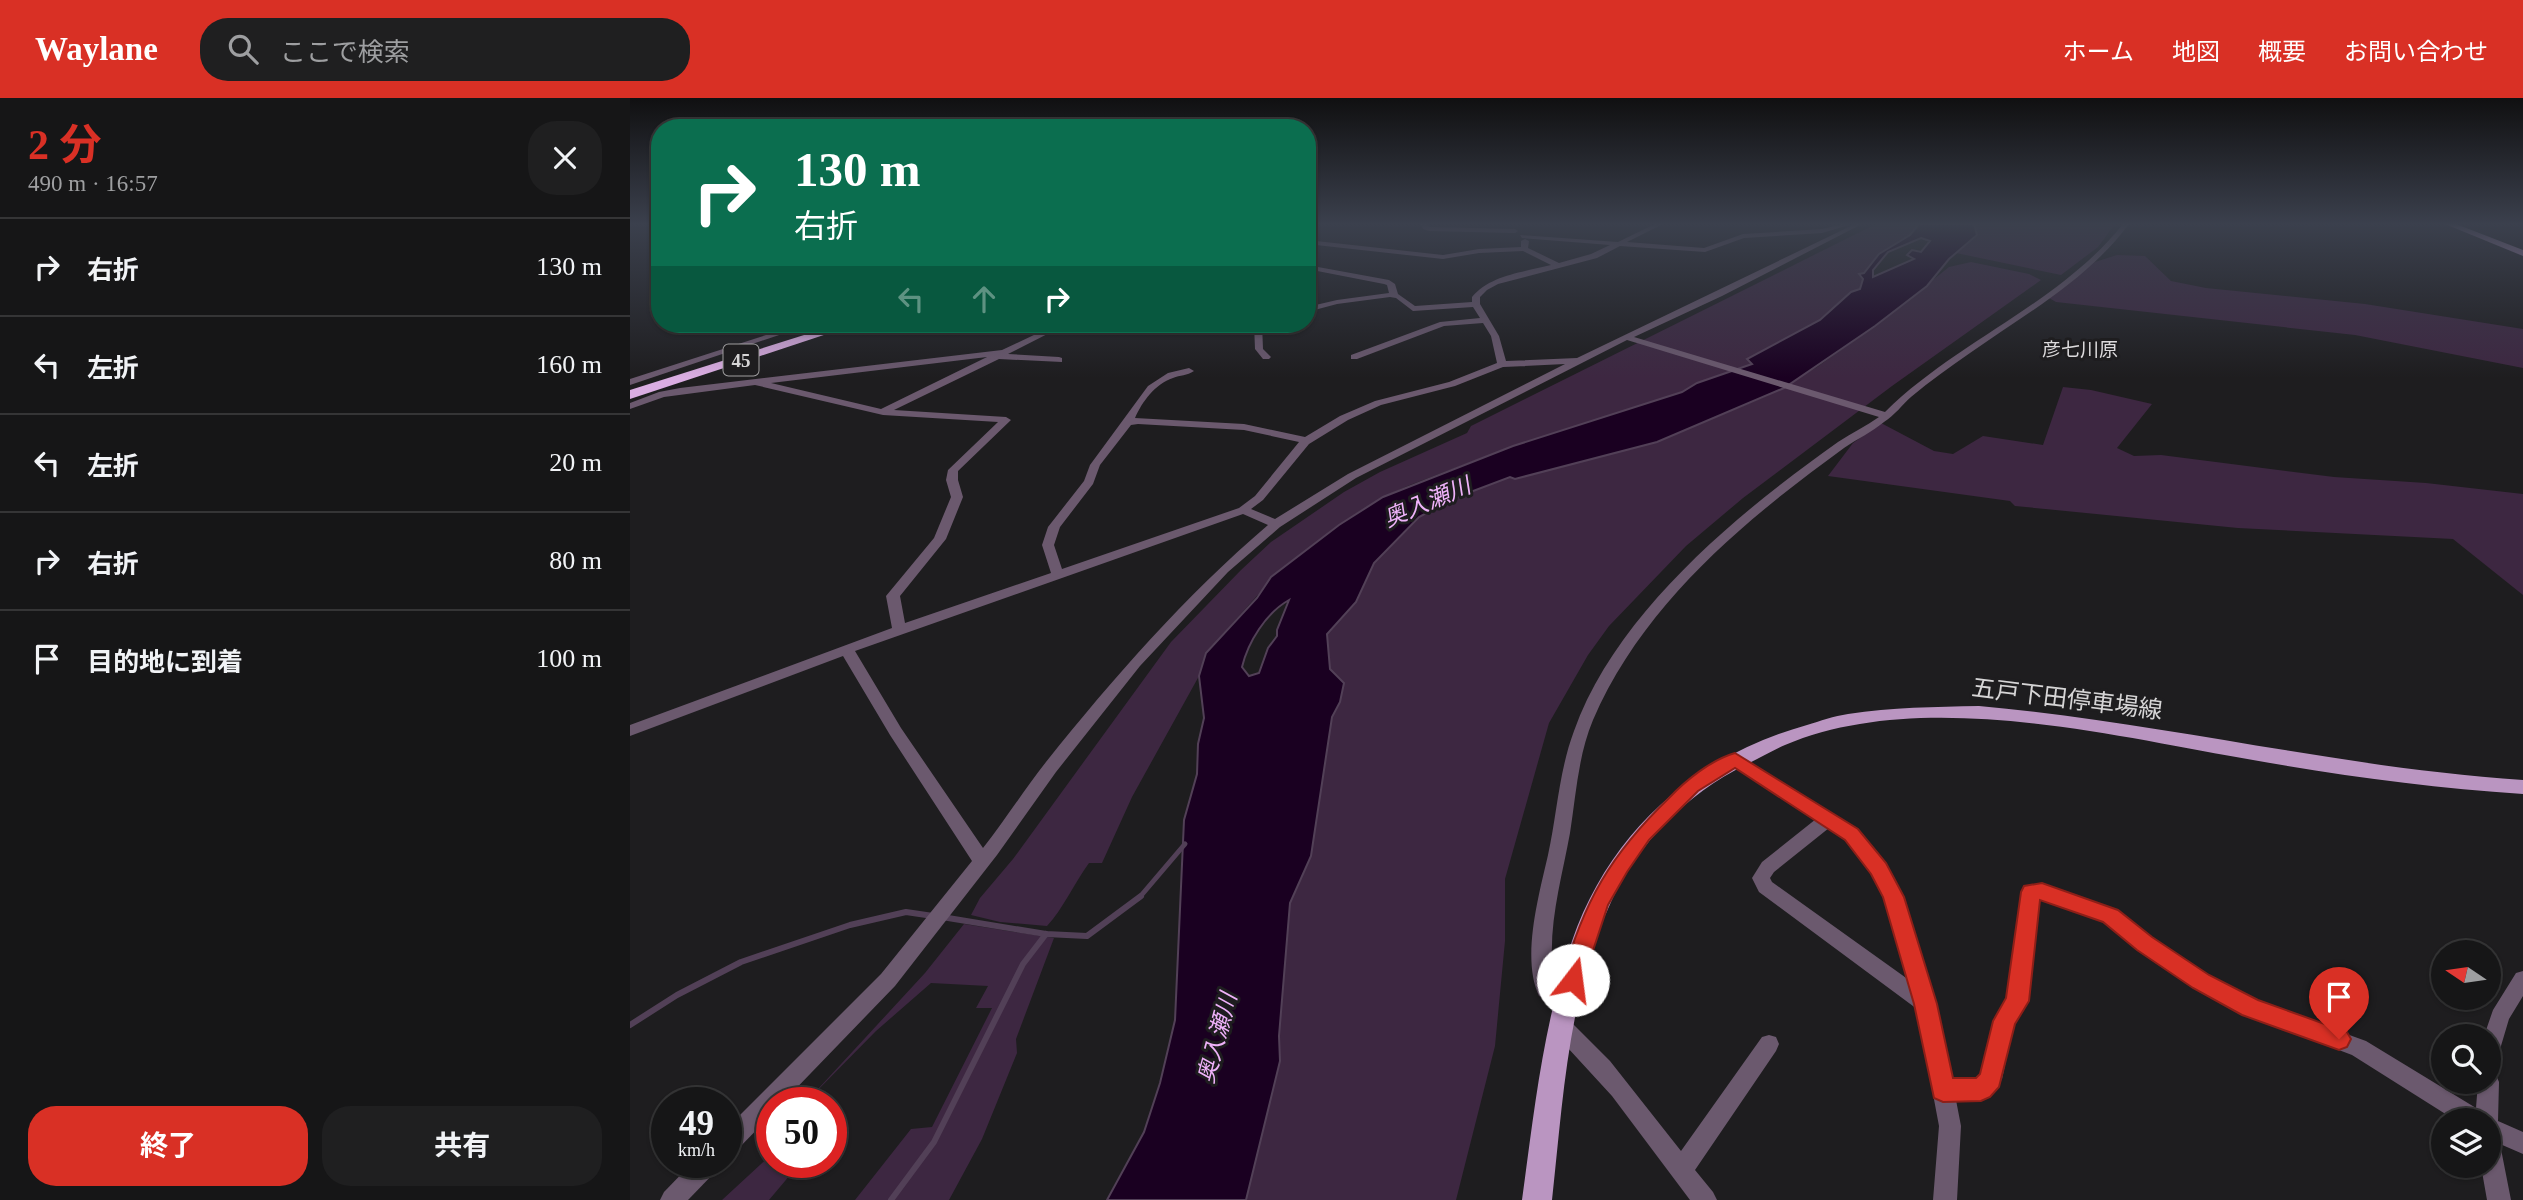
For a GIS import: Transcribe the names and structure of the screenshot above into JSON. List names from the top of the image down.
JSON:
{
  "streets": {
    "highway": ["45"],
    "main road": ["五戸下田停車場線"]
  },
  "districts": ["彦七川原"],
  "water": ["奥入瀬川"],
  "north": "left",
  "page": {
    "header": "Waylane",
    "search": "ここで検索",
    "nav": [
      "ホーム",
      "地図",
      "概要",
      "お問い合わせ"
    ],
    "heading": ["2 分", "490 m · 16:57"],
    "turn": ["130 m", "右折"],
    "list": [
      {
        "name": "右折",
        "value": "130 m"
      },
      {
        "name": "左折",
        "value": "160 m"
      },
      {
        "name": "左折",
        "value": "20 m"
      },
      {
        "name": "右折",
        "value": "80 m"
      },
      {
        "name": "目的地に到着",
        "value": "100 m"
      }
    ],
    "speed": "49 km/h",
    "limit": "50",
    "buttons": ["終了", "共有"]
  }
}
